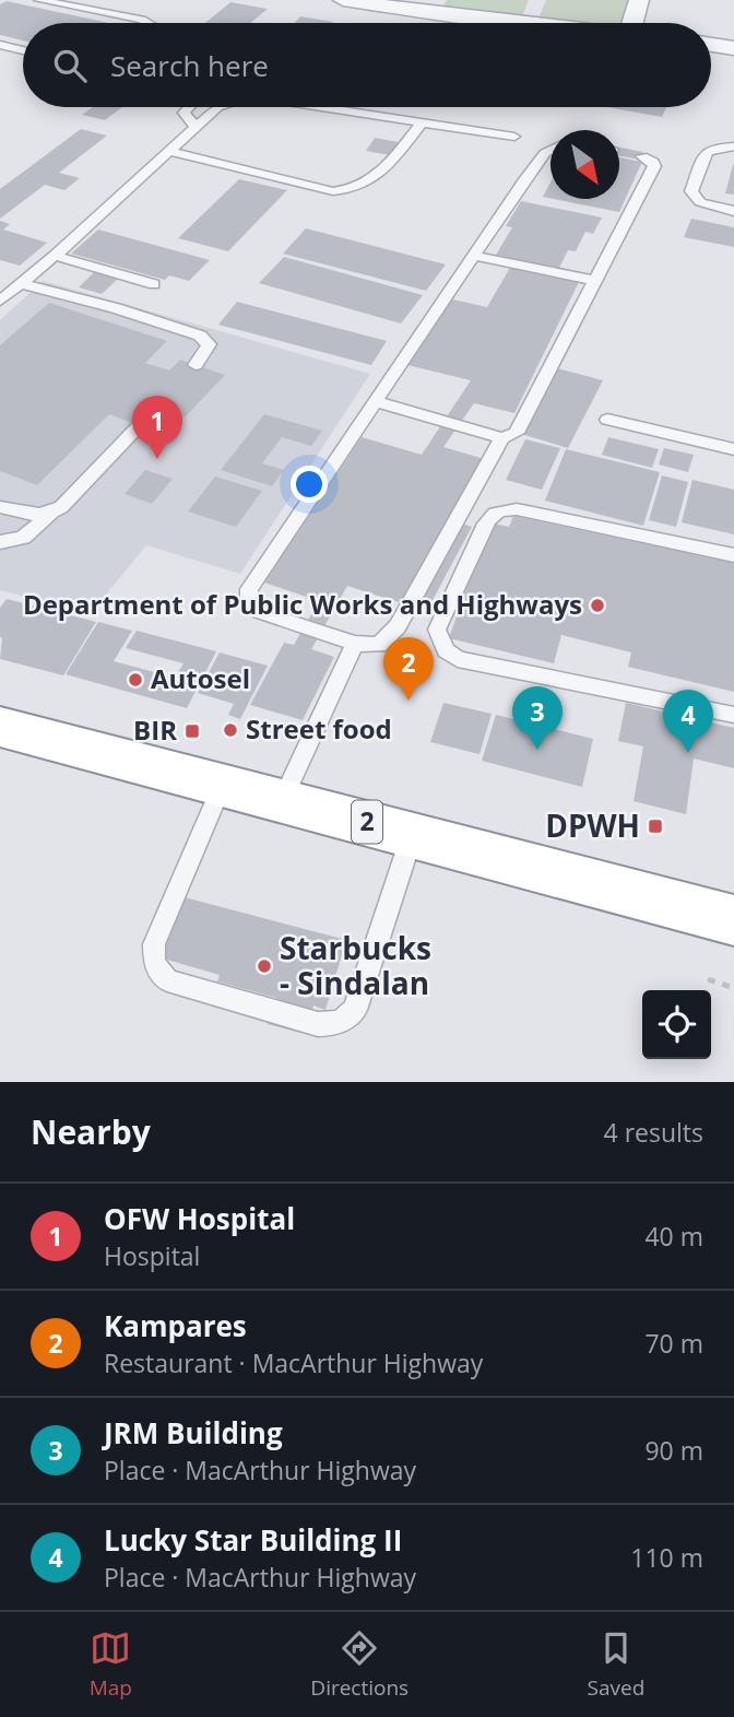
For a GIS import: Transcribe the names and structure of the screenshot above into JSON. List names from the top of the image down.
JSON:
{
  "streets": {
    "highway": ["2"]
  },
  "places": {
    "other": [
      "Department of Public Works and Highways",
      "Autosel",
      "Street food",
      "Starbucks - Sindalan"
    ],
    "transit": ["BIR", "DPWH"]
  },
  "north": "bottom right",
  "page": {
    "search": "Search here",
    "pins": [
      "1",
      "2",
      "3",
      "4"
    ],
    "heading": ["Nearby", "4 results"],
    "list": [
      {
        "mark": "1",
        "name": "OFW Hospital",
        "note": "Hospital",
        "value": "40 m"
      },
      {
        "mark": "2",
        "name": "Kampares",
        "note": "Restaurant · MacArthur Highway",
        "value": "70 m"
      },
      {
        "mark": "3",
        "name": "JRM Building",
        "note": "Place · MacArthur Highway",
        "value": "90 m"
      },
      {
        "mark": "4",
        "name": "Lucky Star Building II",
        "note": "Place · MacArthur Highway",
        "value": "110 m"
      }
    ],
    "nav": ["Map", "Directions", "Saved"]
  }
}
